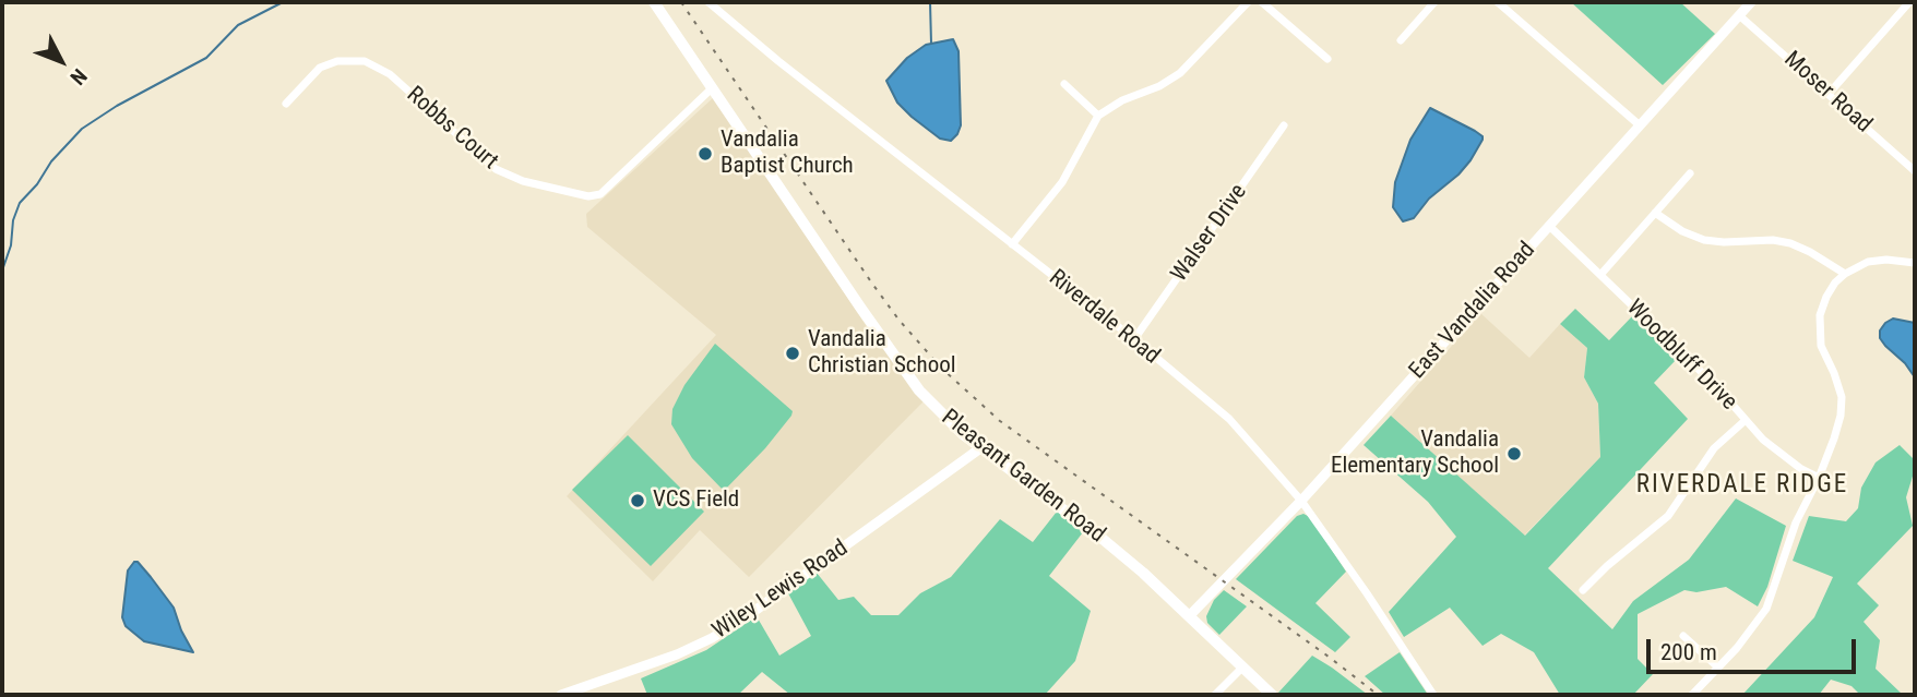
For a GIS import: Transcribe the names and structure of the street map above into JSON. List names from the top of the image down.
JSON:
{
  "streets": {
    "main road": ["Pleasant Garden Road"],
    "street": [
      "Moser Road",
      "Robbs Court",
      "Walser Drive",
      "East Vandalia Road",
      "Riverdale Road",
      "Woodbluff Drive",
      "Wiley Lewis Road"
    ]
  },
  "crossings": [
    ["Moser Road", "East Vandalia Road"],
    ["Robbs Court", "Pleasant Garden Road"],
    ["Walser Drive", "Riverdale Road"],
    ["East Vandalia Road", "Riverdale Road"],
    ["East Vandalia Road", "Woodbluff Drive"],
    ["East Vandalia Road", "Pleasant Garden Road"],
    ["Pleasant Garden Road", "Wiley Lewis Road"]
  ],
  "districts": ["RIVERDALE RIDGE"],
  "places": [
    "Vandalia Baptist Church",
    "Vandalia Christian School",
    "Vandalia Elementary School",
    "VCS Field"
  ],
  "scale_bar": "200 m",
  "north": "bottom right"
}
